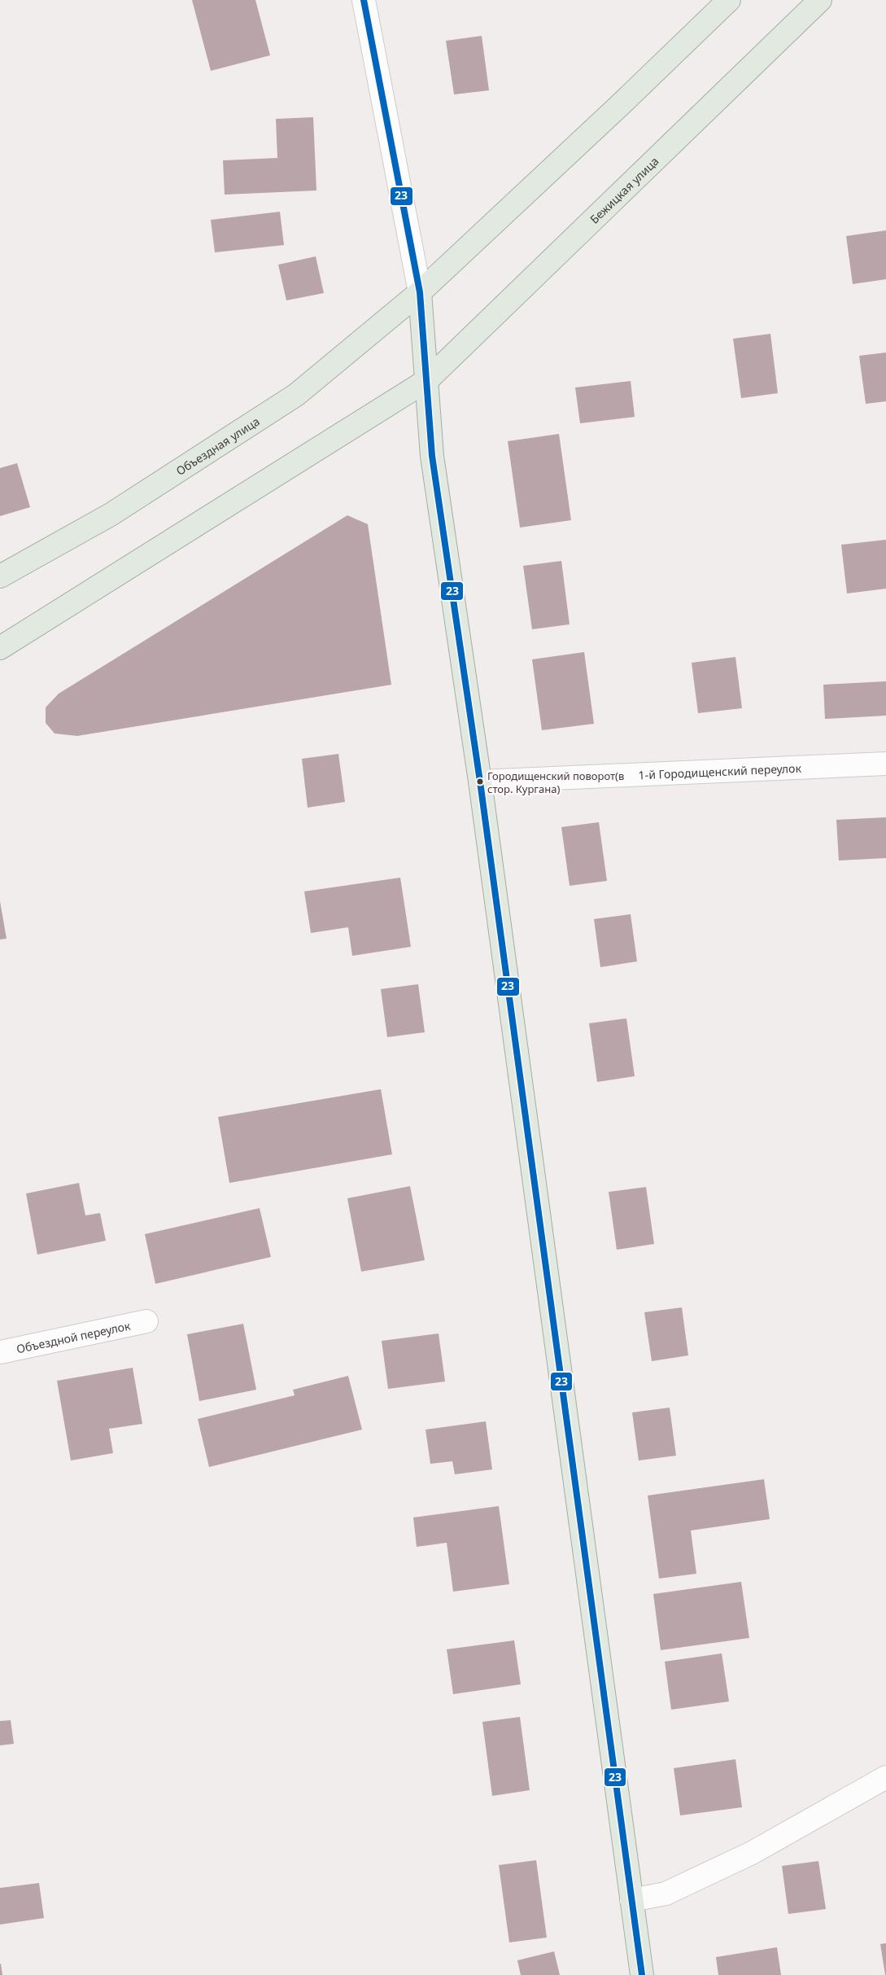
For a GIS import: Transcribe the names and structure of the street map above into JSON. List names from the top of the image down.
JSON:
{
  "streets": {
    "main road": ["Бежицкая улица", "Объездная улица"],
    "street": ["1-й Городищенский переулок", "Объездной переулок"]
  },
  "places": ["Городищенский поворот(в стор. Кургана)"],
  "lines": ["transit line 23"]
}
